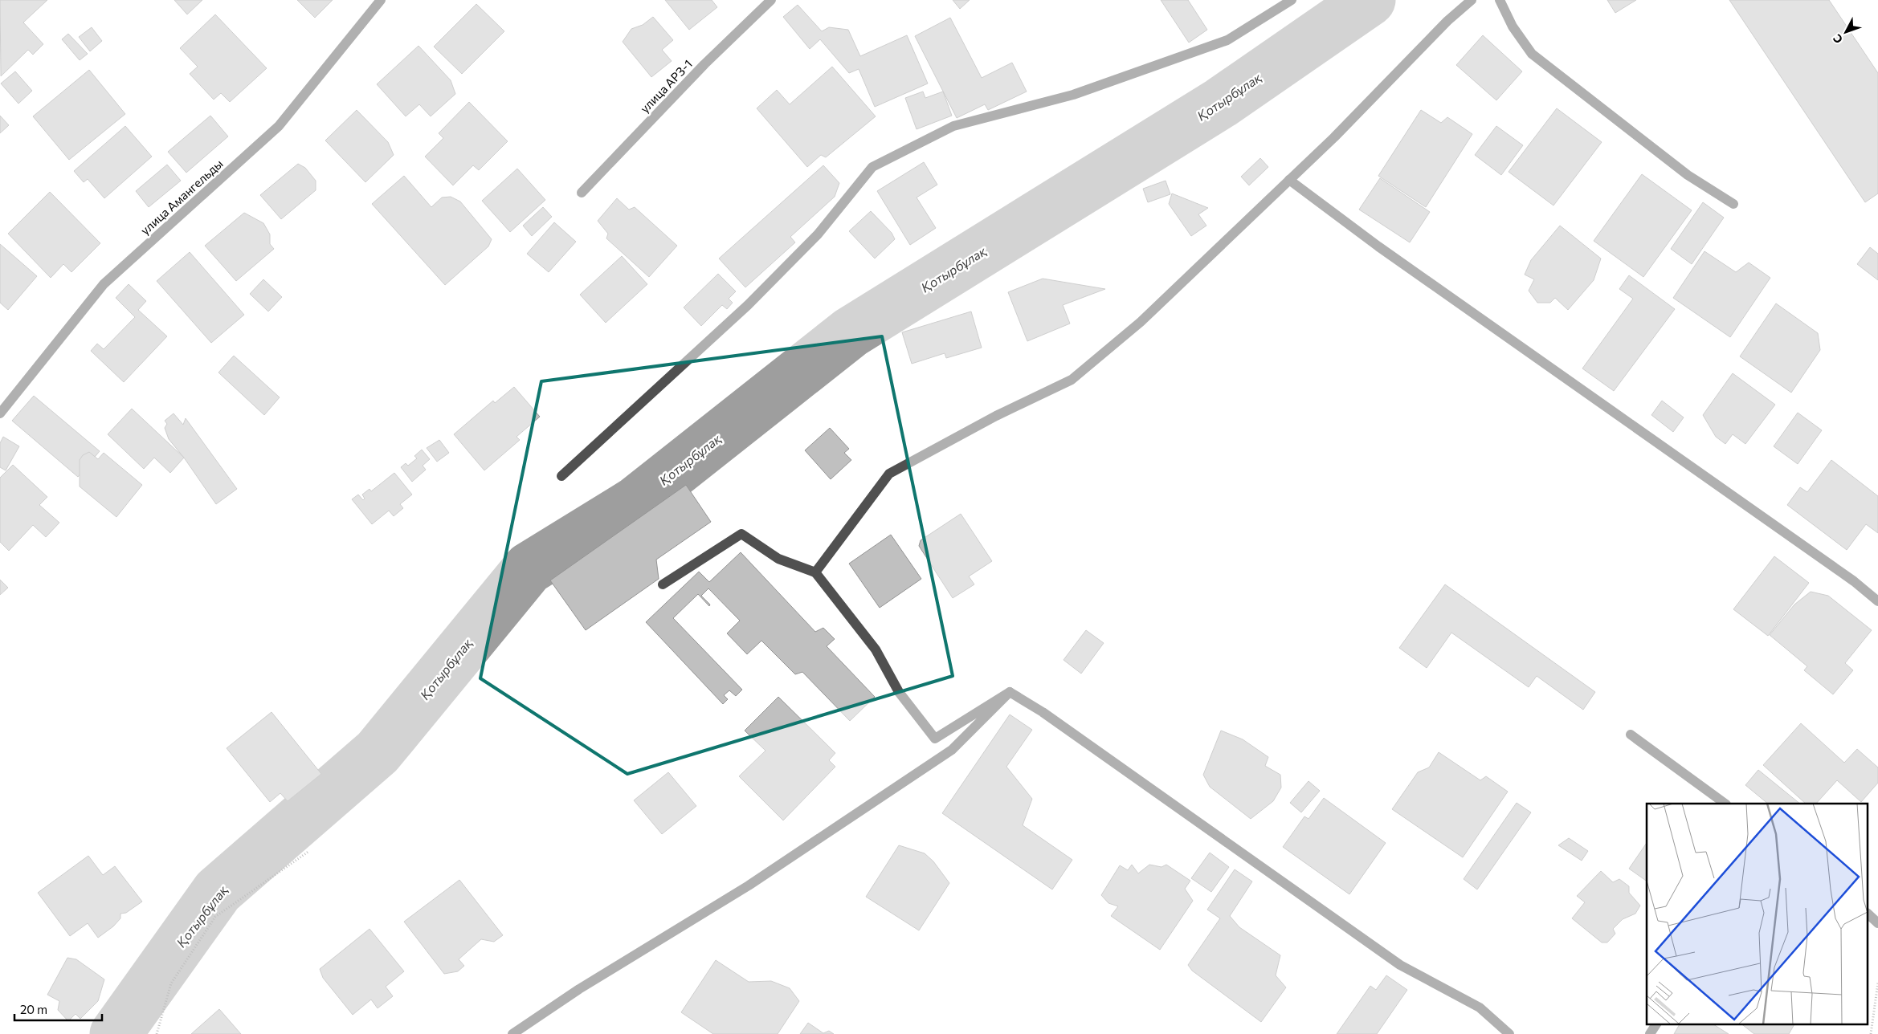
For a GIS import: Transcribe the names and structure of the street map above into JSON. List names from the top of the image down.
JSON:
{
  "streets": {
    "street": ["улица АРЗ-1", "улица Амангельды"]
  },
  "water": ["Қотырбұлақ"],
  "scale_bar": "20 m",
  "north": "bottom left"
}
